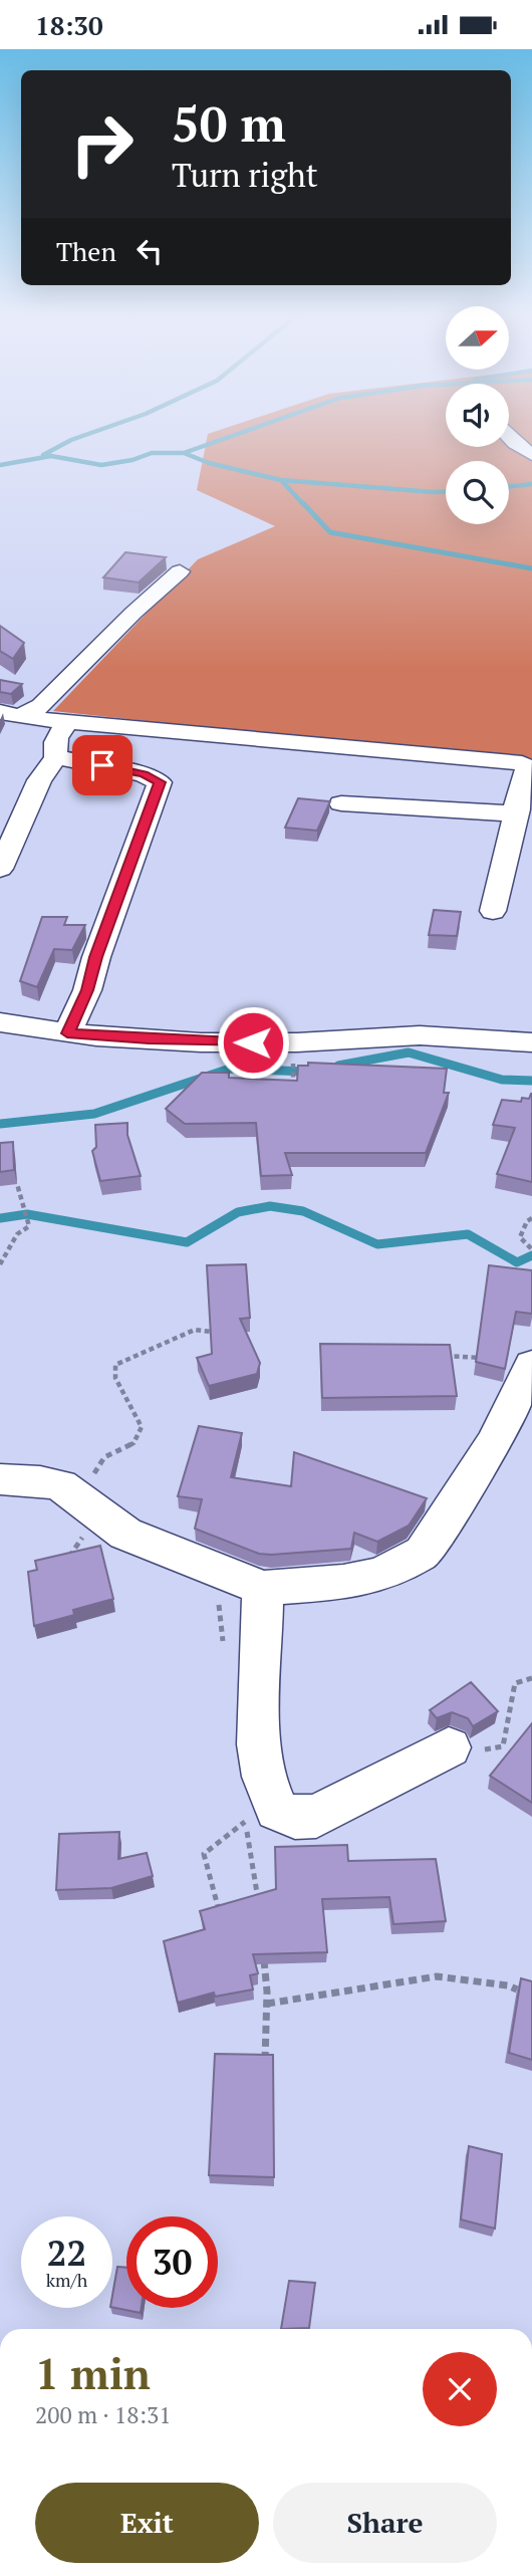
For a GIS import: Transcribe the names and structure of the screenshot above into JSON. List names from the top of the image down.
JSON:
{
  "north": "right",
  "page": {
    "status": "18:30",
    "turn": ["50 m", "Turn right"],
    "then": "Then",
    "speed": "22 km/h",
    "limit": "30",
    "heading": ["1 min", "200 m · 18:31"],
    "buttons": ["Exit", "Share"]
  }
}
